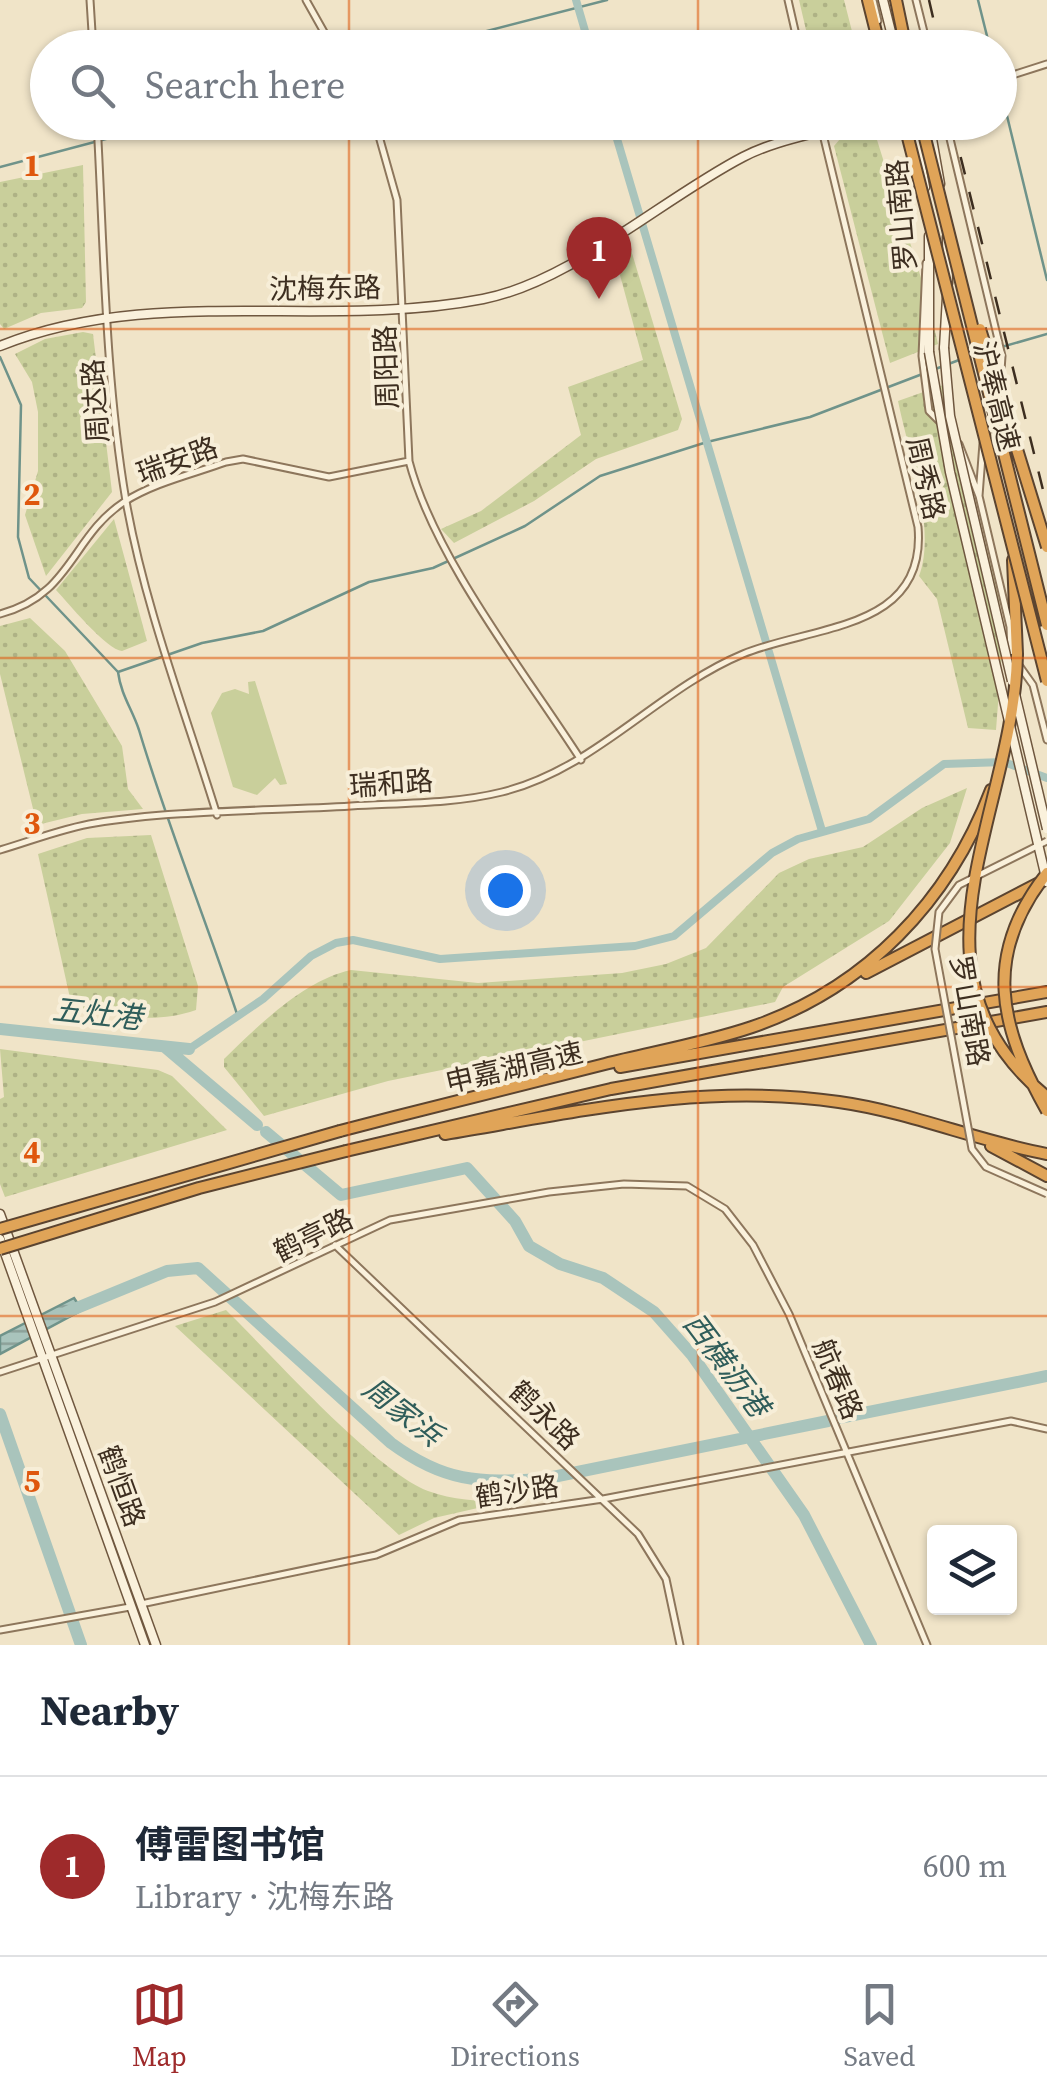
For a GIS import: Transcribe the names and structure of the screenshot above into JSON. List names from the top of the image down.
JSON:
{
  "streets": {
    "highway": ["沪奉高速", "申嘉湖高速"],
    "street": [
      "罗山南路",
      "沈梅东路",
      "周阳路",
      "周达路",
      "瑞安路",
      "周秀路",
      "瑞和路",
      "鹤亭路",
      "航春路",
      "鹤永路",
      "鹤恒路",
      "鹤沙路"
    ]
  },
  "crossings": [
    ["沈梅东路", "周阳路"],
    ["沈梅东路", "周达路"],
    ["周阳路", "瑞安路"],
    ["周阳路", "瑞和路"],
    ["周达路", "瑞安路"],
    ["周达路", "瑞和路"],
    ["周秀路", "瑞和路"],
    ["鹤亭路", "航春路"],
    ["鹤亭路", "鹤永路"],
    ["鹤亭路", "鹤恒路"],
    ["航春路", "鹤沙路"],
    ["鹤永路", "鹤沙路"],
    ["鹤恒路", "鹤沙路"]
  ],
  "water": ["五灶港", "西横沥港", "周家浜"],
  "page": {
    "search": "Search here",
    "pins": "1",
    "heading": "Nearby",
    "list": [
      {
        "mark": "1",
        "name": "傅雷图书馆",
        "note": "Library · 沈梅东路",
        "value": "600 m"
      }
    ],
    "nav": ["Map", "Directions", "Saved"]
  },
  "grid": {
    "rows": [
      "1",
      "2",
      "3",
      "4",
      "5"
    ]
  }
}
